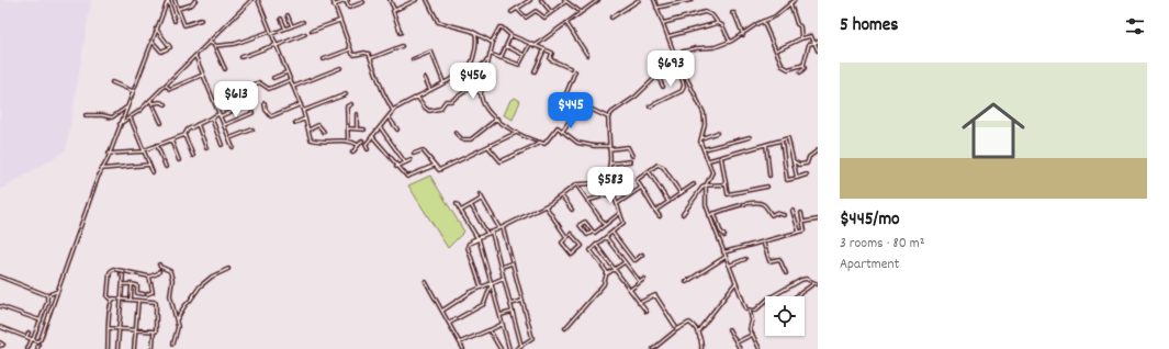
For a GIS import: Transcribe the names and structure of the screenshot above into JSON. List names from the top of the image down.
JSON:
{
  "page": {
    "heading": "5 homes",
    "price": [
      "$693",
      "$456",
      "$613",
      "$445",
      "$583"
    ],
    "list": [
      {
        "name": "$445/mo",
        "note": "3 rooms · 80 m² · Apartment"
      }
    ]
  }
}
